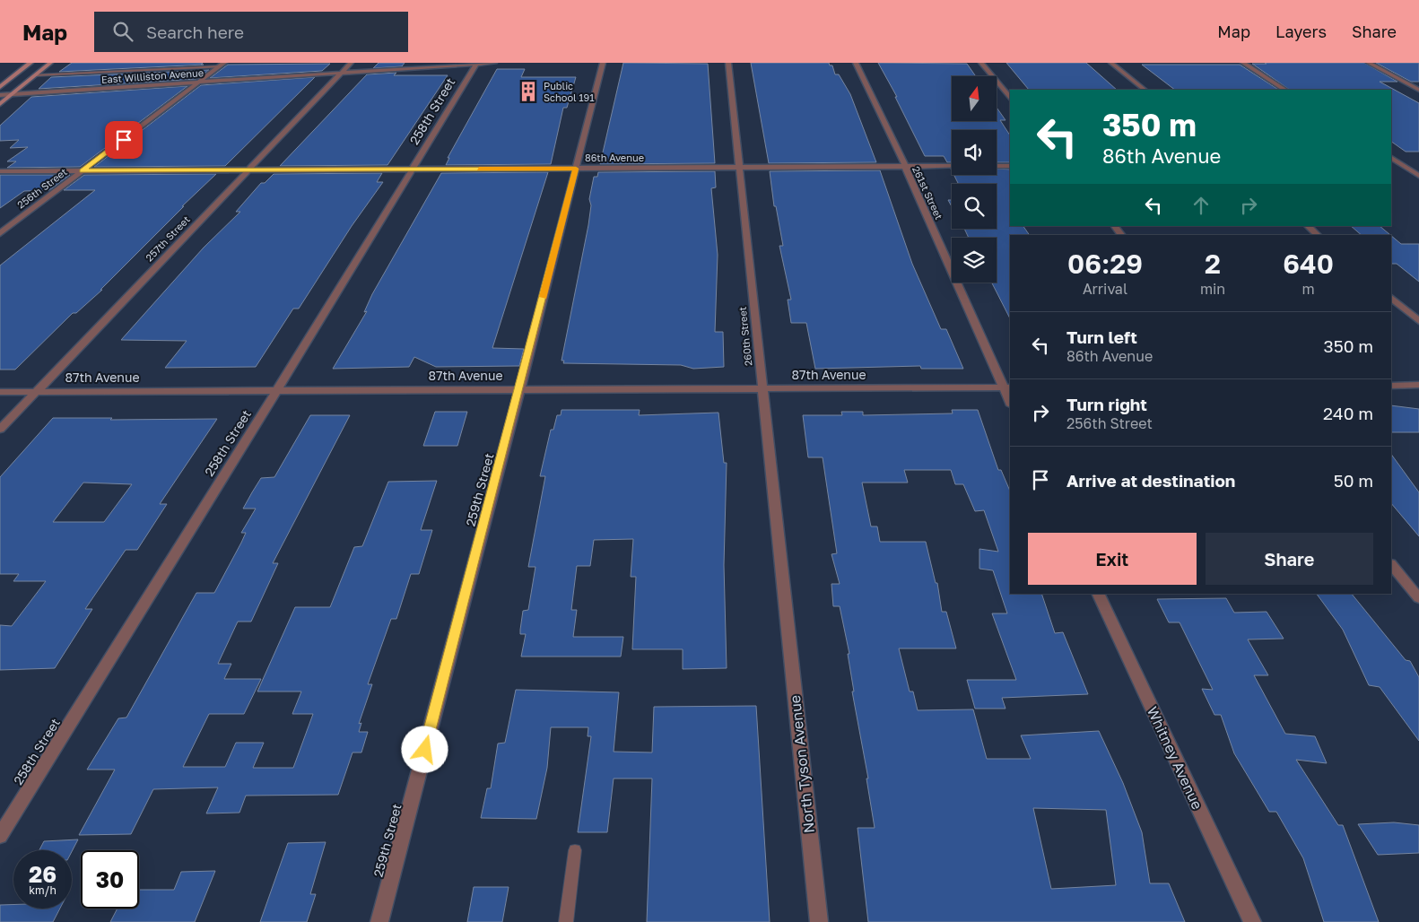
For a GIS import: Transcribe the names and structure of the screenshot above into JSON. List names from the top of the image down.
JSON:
{
  "streets": {
    "street": [
      "East Williston Avenue",
      "258th Street",
      "86th Avenue",
      "256th Street",
      "261st Street",
      "257th Street",
      "260th Street",
      "87th Avenue",
      "259th Street",
      "Whitney Avenue",
      "North Tyson Avenue"
    ]
  },
  "crossings": [
    ["East Williston Avenue", "258th Street"],
    ["East Williston Avenue", "256th Street"],
    ["East Williston Avenue", "257th Street"],
    ["258th Street", "86th Avenue"],
    ["258th Street", "87th Avenue"],
    ["86th Avenue", "256th Street"],
    ["86th Avenue", "261st Street"],
    ["86th Avenue", "257th Street"],
    ["86th Avenue", "260th Street"],
    ["86th Avenue", "259th Street"],
    ["261st Street", "87th Avenue"],
    ["257th Street", "87th Avenue"],
    ["260th Street", "87th Avenue"],
    ["260th Street", "North Tyson Avenue"],
    ["87th Avenue", "259th Street"]
  ],
  "places": {
    "building": ["Public School 191"]
  },
  "north": "top",
  "page": {
    "header": "Map",
    "search": "Search here",
    "nav": ["Map", "Layers", "Share"],
    "turn": ["350 m", "86th Avenue"],
    "eta": [
      "06:29",
      "Arrival",
      "2",
      "min",
      "640",
      "m"
    ],
    "list": [
      {
        "name": "Turn left",
        "note": "86th Avenue",
        "value": "350 m"
      },
      {
        "name": "Turn right",
        "note": "256th Street",
        "value": "240 m"
      },
      {
        "name": "Arrive at destination",
        "value": "50 m"
      }
    ],
    "buttons": ["Exit", "Share"],
    "speed": "26 km/h",
    "limit": "30"
  }
}
